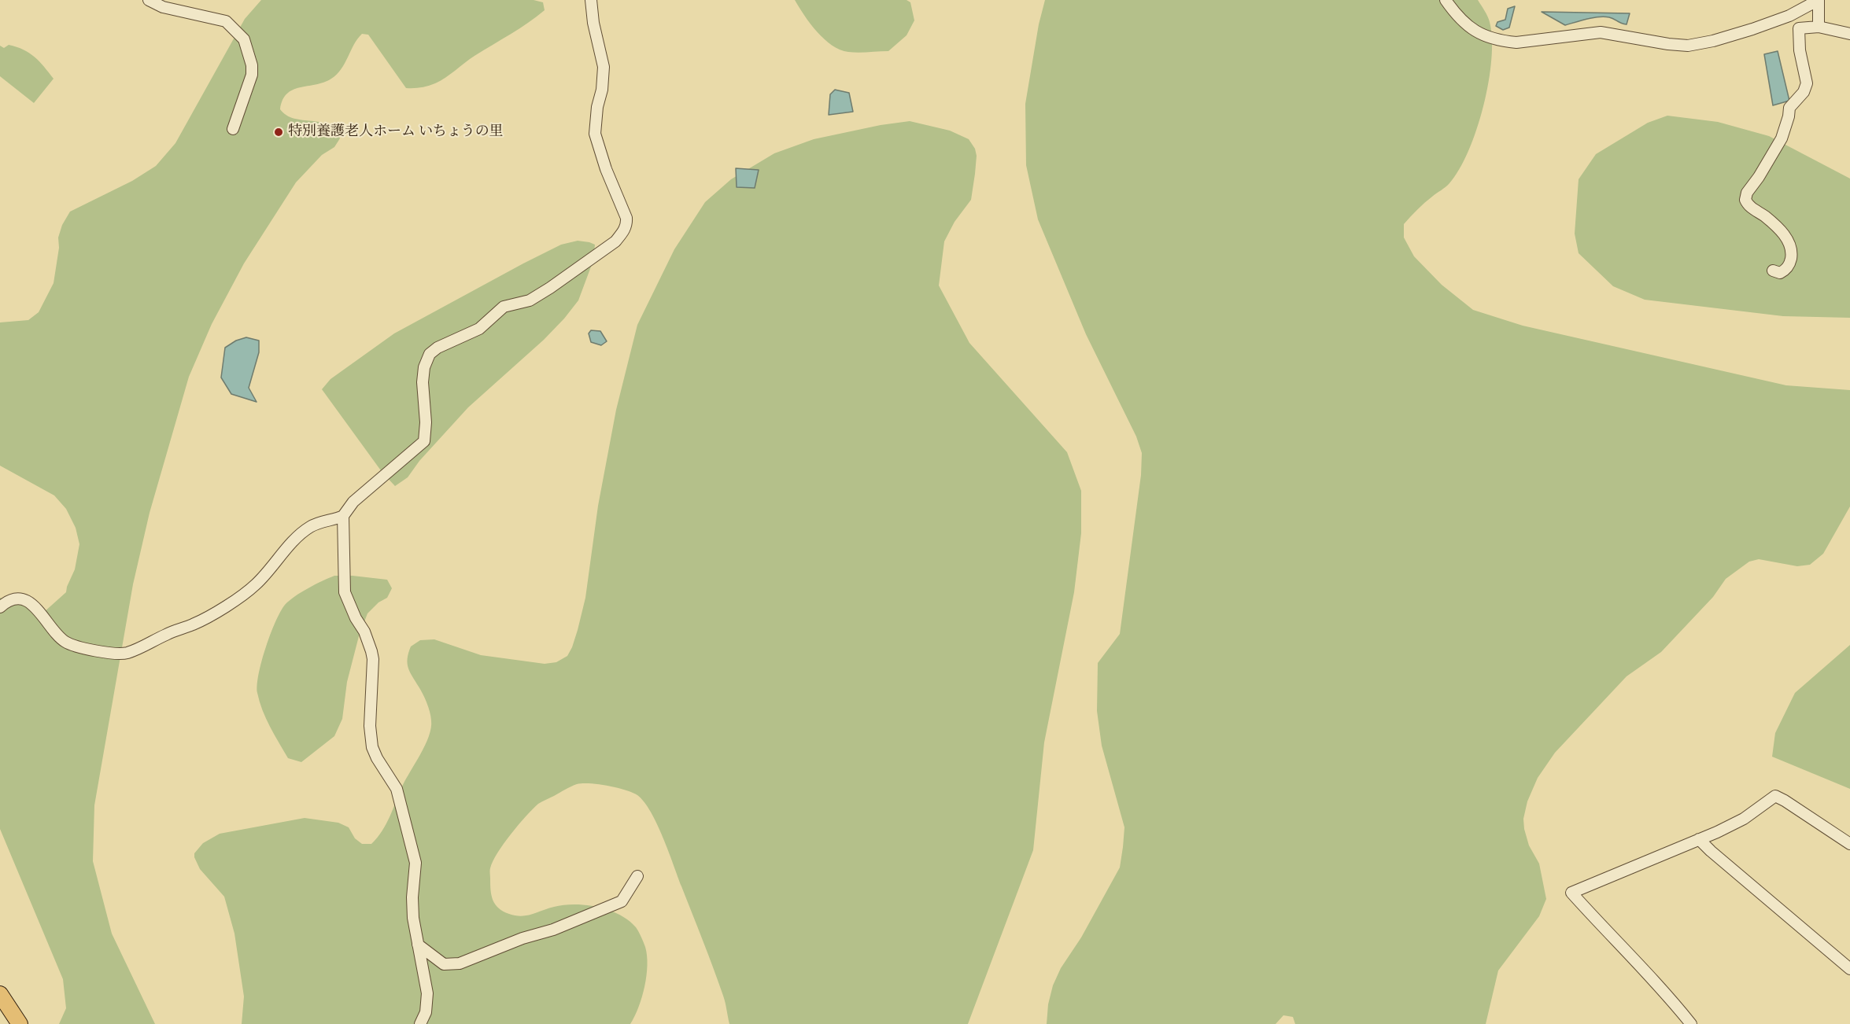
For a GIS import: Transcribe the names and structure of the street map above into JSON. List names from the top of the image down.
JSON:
{
  "places": ["特別養護老人ホーム いちょうの里"]
}
